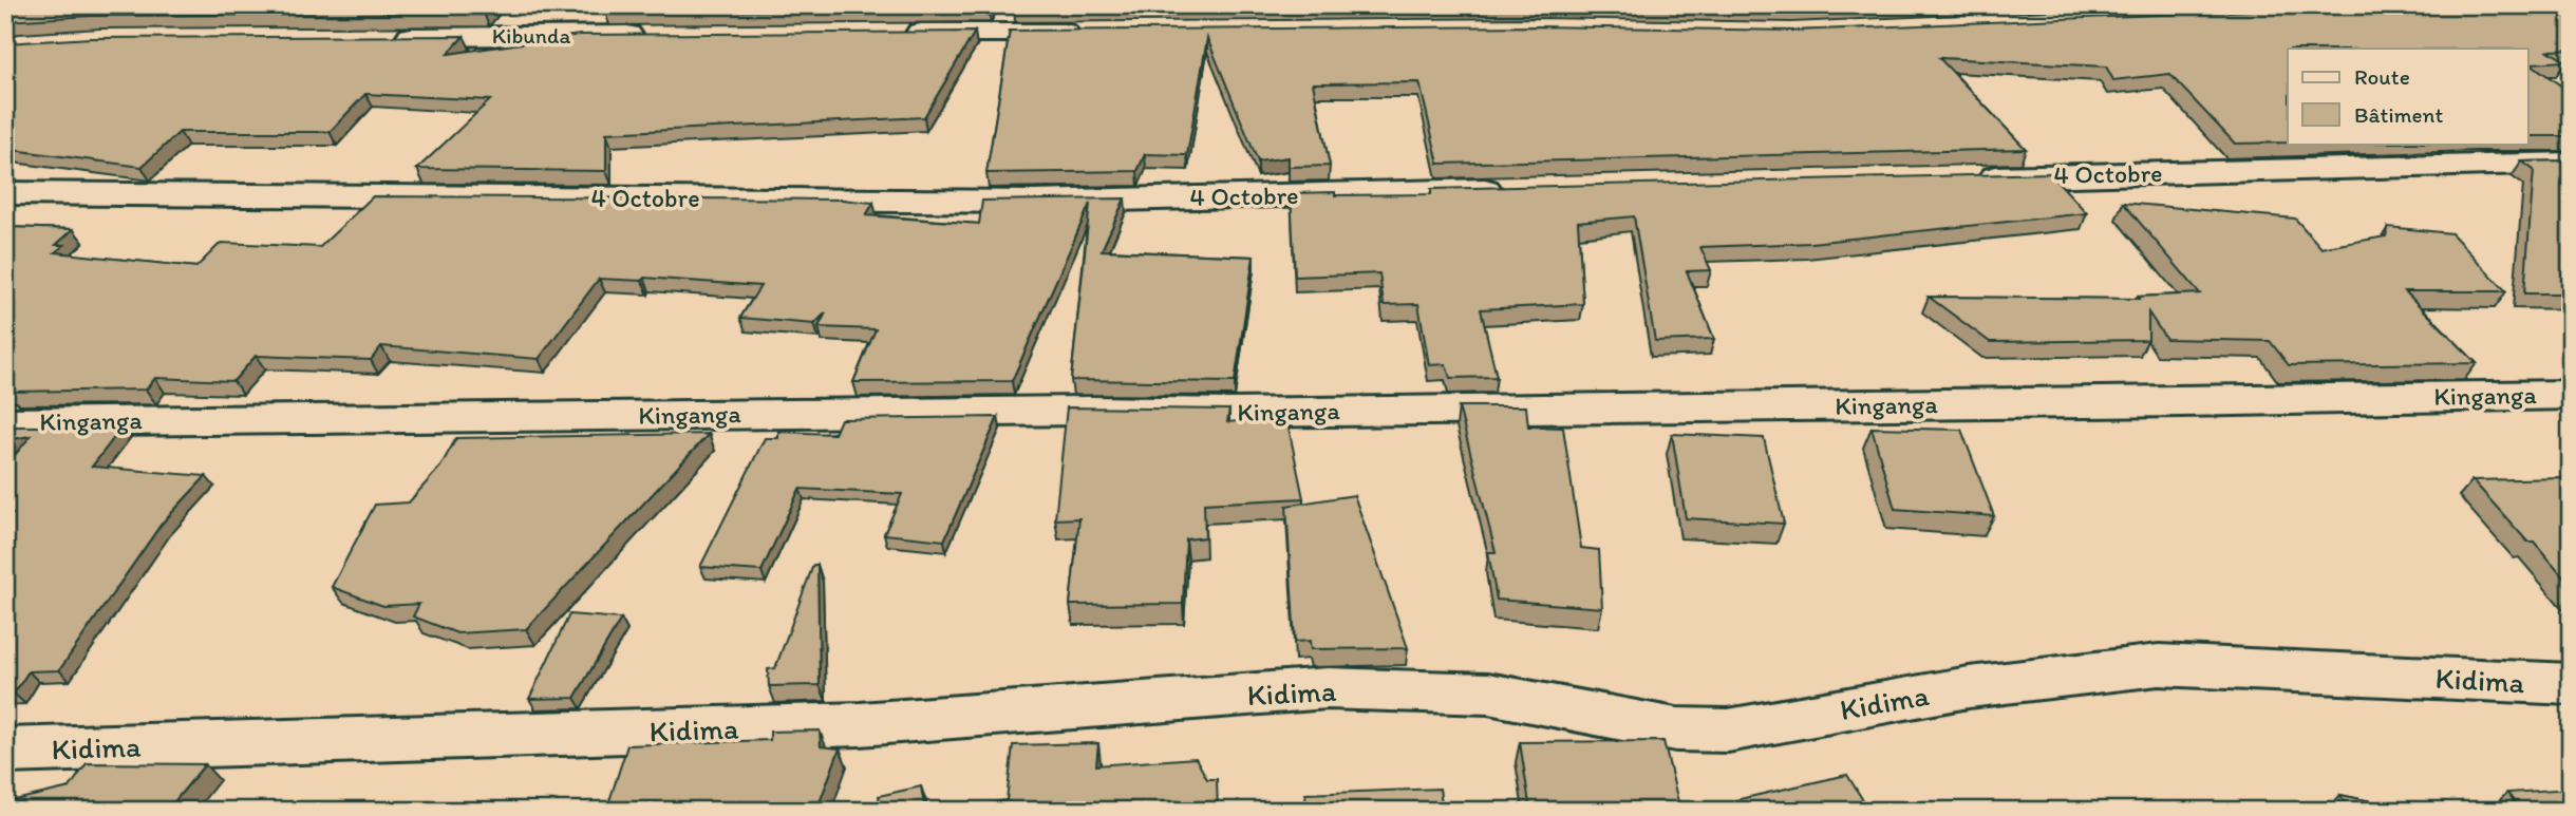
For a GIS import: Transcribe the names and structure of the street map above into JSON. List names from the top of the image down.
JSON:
{
  "streets": {
    "street": [
      "Kibunda",
      "4 Octobre",
      "Kinganga",
      "Kidima"
    ]
  },
  "legend": ["Route", "Bâtiment"]
}
